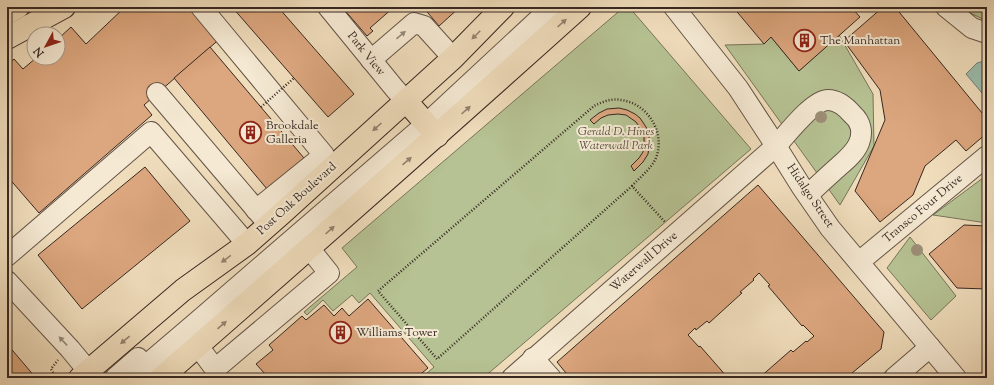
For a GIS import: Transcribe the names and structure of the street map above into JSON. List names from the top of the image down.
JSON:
{
  "streets": {
    "main road": ["Post Oak Boulevard"],
    "street": [
      "Park View",
      "Hidalgo Street",
      "Transco Four Drive",
      "Waterwall Drive"
    ]
  },
  "crossings": [
    ["Park View", "Post Oak Boulevard"],
    ["Hidalgo Street", "Transco Four Drive"],
    ["Hidalgo Street", "Waterwall Drive"]
  ],
  "parks": ["Gerald D. Hines Waterwall Park"],
  "places": {
    "building": ["The Manhattan", "Brookdale Galleria", "Williams Tower"]
  },
  "north": "bottom left"
}
